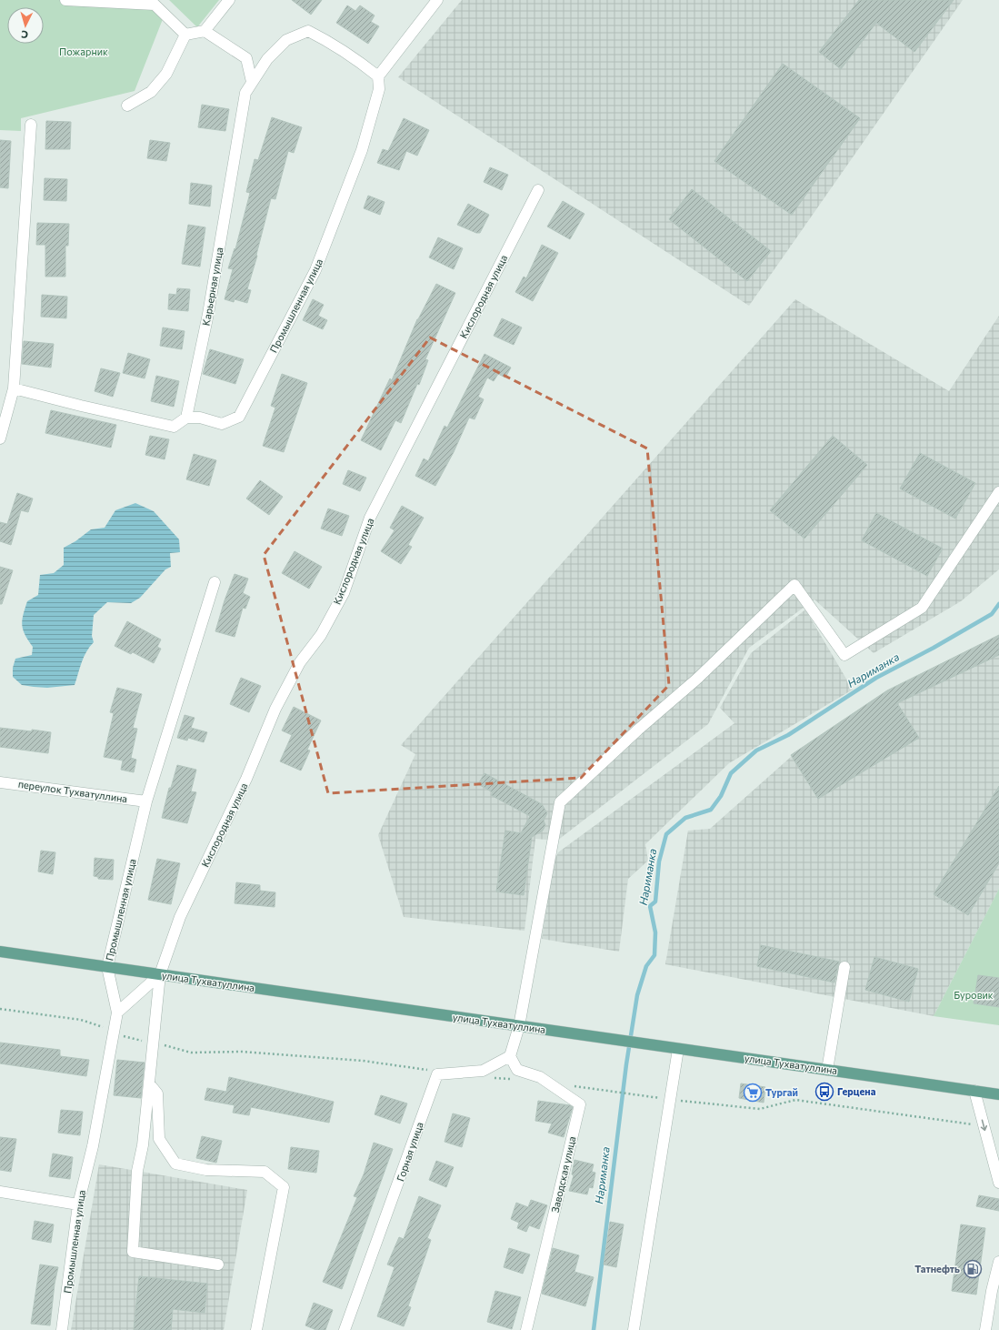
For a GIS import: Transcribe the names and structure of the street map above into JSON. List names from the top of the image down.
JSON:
{
  "streets": {
    "main road": ["улица Тухватуллина"],
    "street": [
      "Карьерная улица",
      "Кислородная улица",
      "Промышленная улица",
      "переулок Тухватуллина",
      "Горная улица",
      "Заводская улица"
    ]
  },
  "crossings": [
    ["Карьерная улица", "Промышленная улица"],
    ["Кислородная улица", "улица Тухватуллина"],
    ["Промышленная улица", "переулок Тухватуллина"],
    ["Промышленная улица", "улица Тухватуллина"],
    ["Горная улица", "Заводская улица"]
  ],
  "water": ["Нариманка"],
  "parks": ["Пожарник", "Буровик"],
  "places": {
    "bus stop": ["Герцена"],
    "supermarket": ["Тургай"],
    "fuel station": ["Татнефть"]
  },
  "north": "bottom"
}
